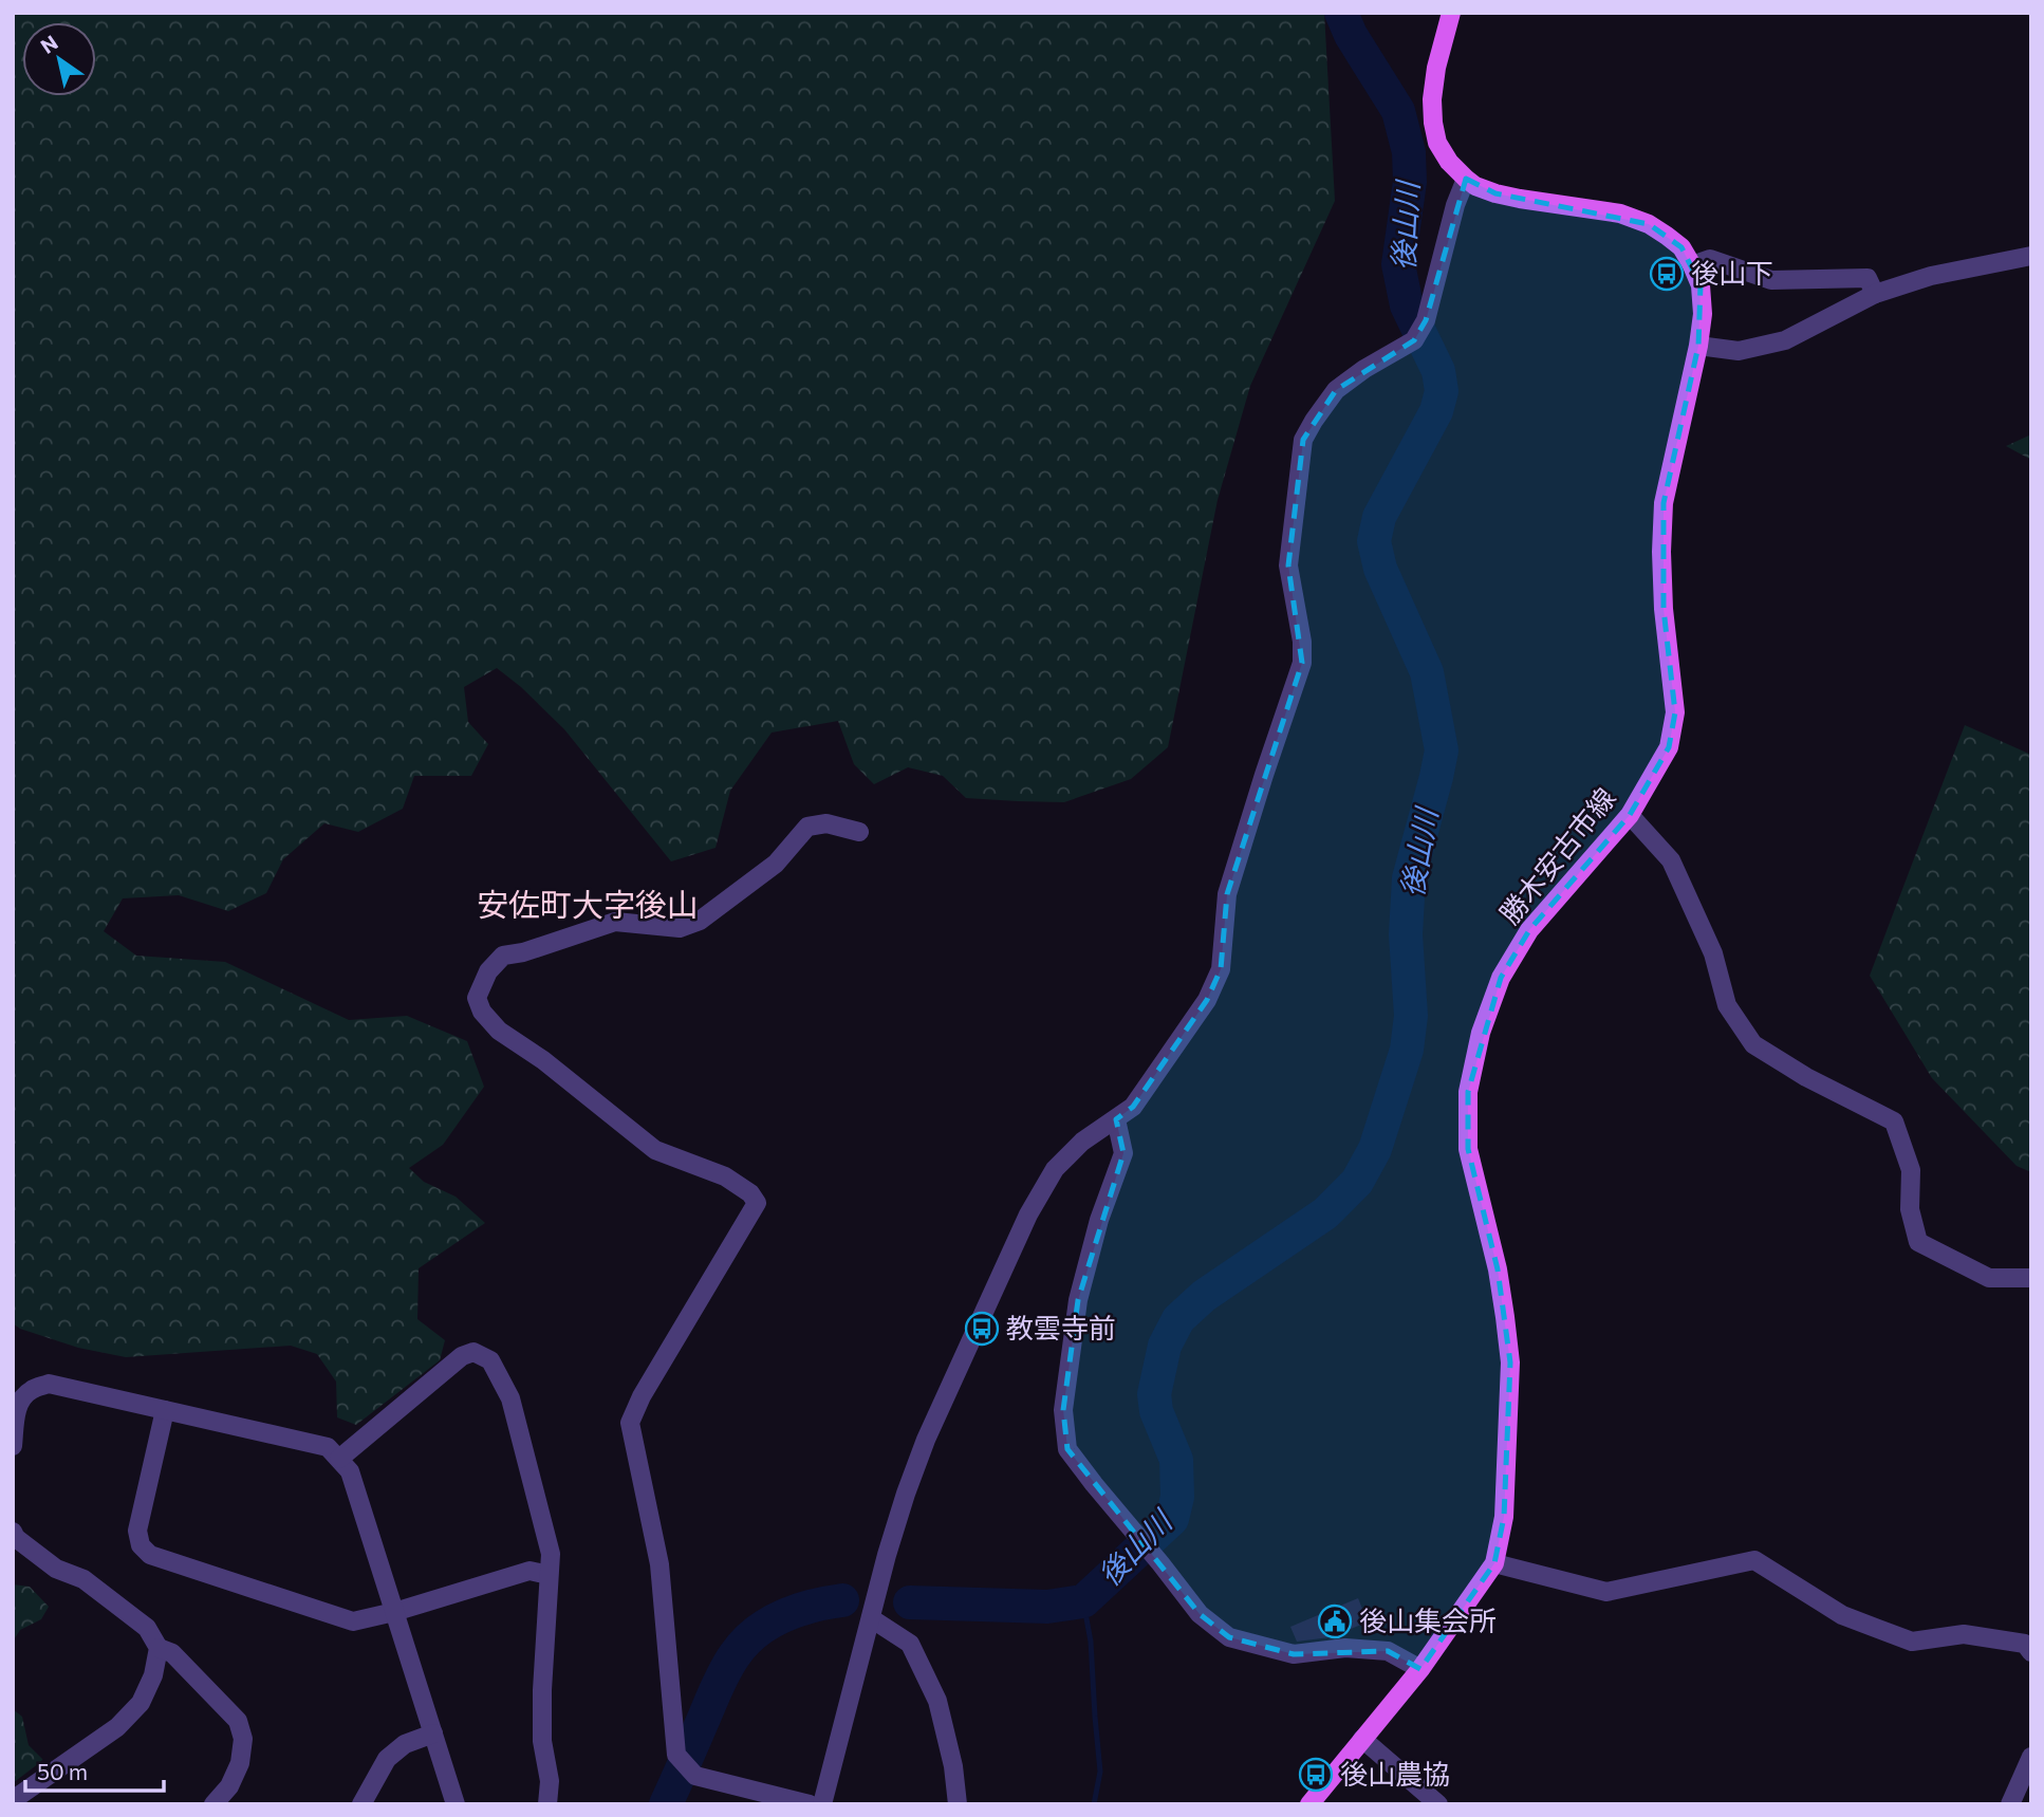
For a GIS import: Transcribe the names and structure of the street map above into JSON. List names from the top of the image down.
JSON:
{
  "streets": {
    "main road": ["勝木安古市線"]
  },
  "districts": ["安佐町大字後山"],
  "water": ["後山川"],
  "places": {
    "bus stop": ["後山下", "教雲寺前", "後山農協"],
    "public building": ["後山集会所"]
  },
  "scale_bar": "50 m",
  "north": "top left"
}
